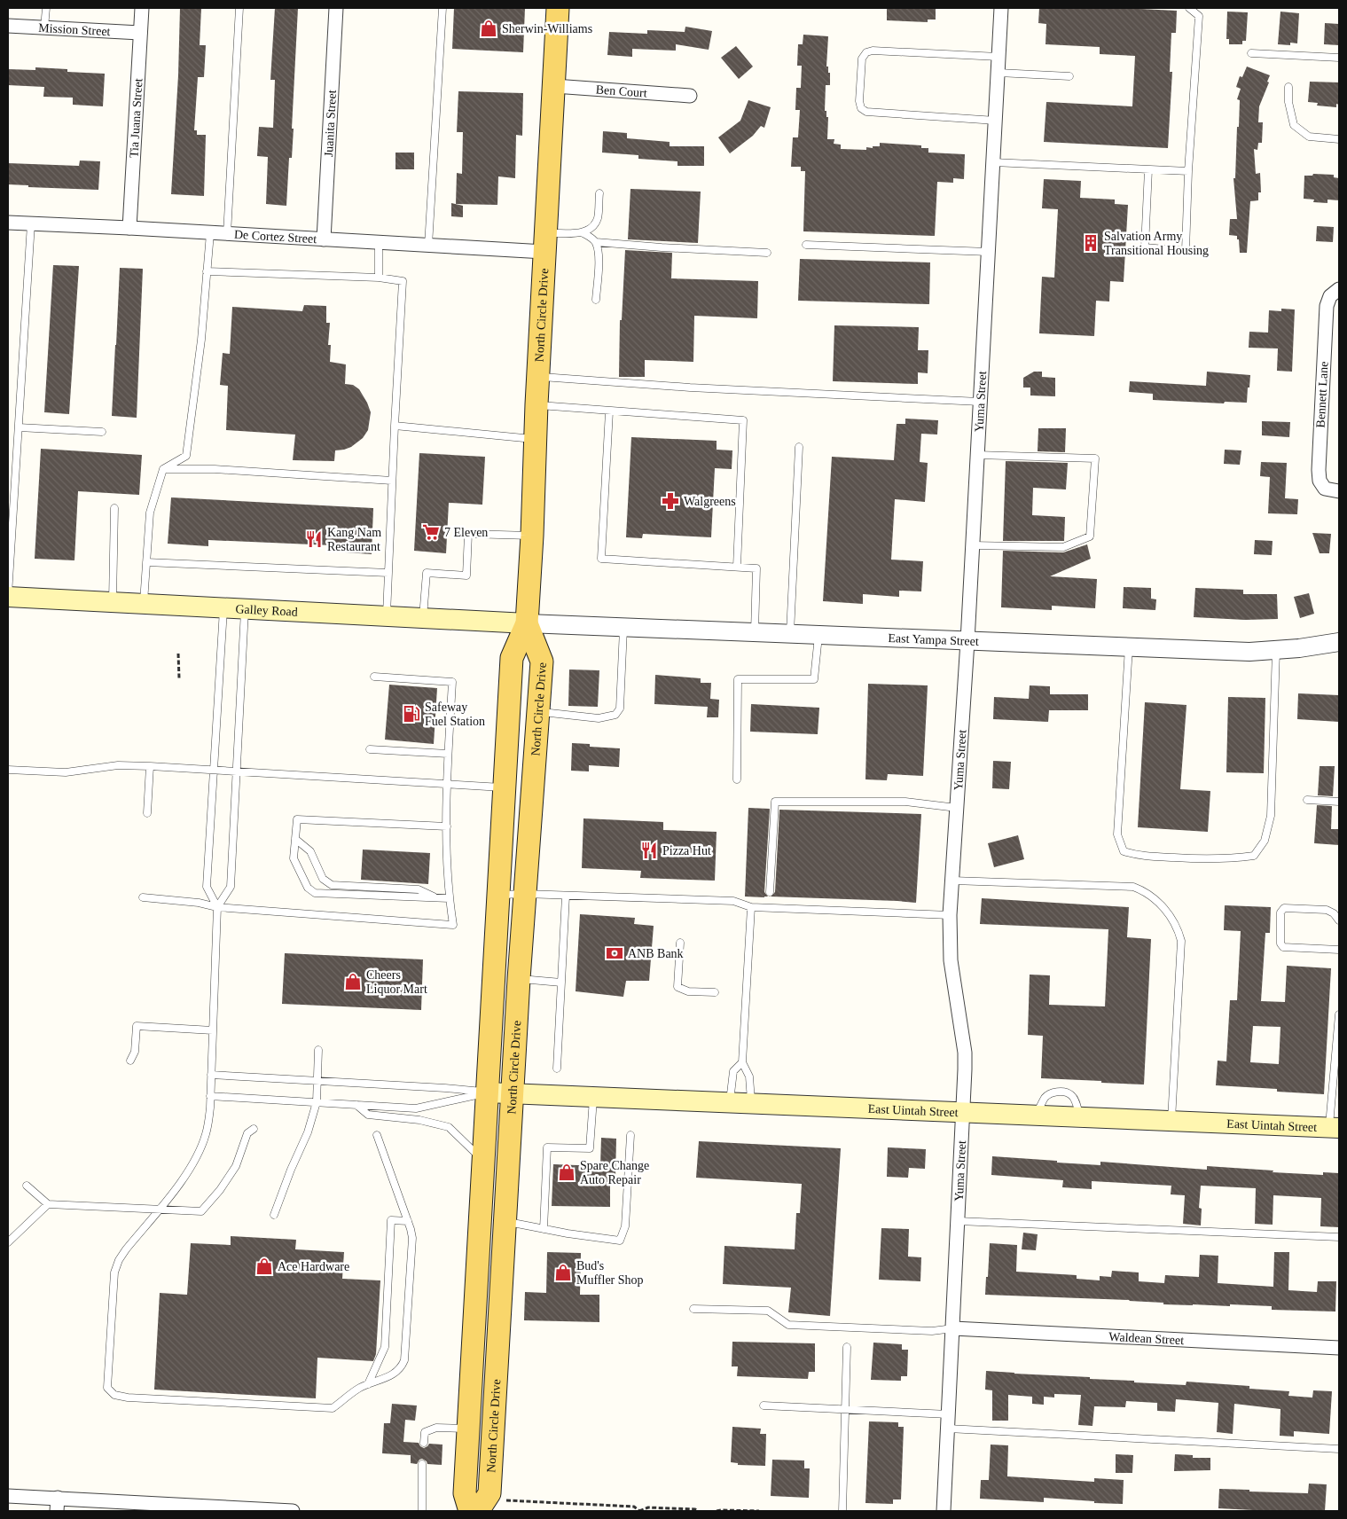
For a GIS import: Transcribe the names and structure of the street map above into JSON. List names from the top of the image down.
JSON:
{
  "streets": {
    "main road": ["North Circle Drive", "Galley Road", "East Uintah Street"],
    "street": [
      "Mission Street",
      "Ben Court",
      "Tia Juana Street",
      "Juanita Street",
      "De Cortez Street",
      "Bennett Lane",
      "Yuma Street",
      "East Yampa Street",
      "Waldean Street"
    ]
  },
  "crossings": [
    ["Mission Street", "Tia Juana Street"],
    ["Ben Court", "North Circle Drive"],
    ["Tia Juana Street", "De Cortez Street"],
    ["Juanita Street", "De Cortez Street"],
    ["De Cortez Street", "North Circle Drive"],
    ["North Circle Drive", "Galley Road"],
    ["North Circle Drive", "East Yampa Street"],
    ["North Circle Drive", "East Uintah Street"],
    ["Yuma Street", "East Yampa Street"],
    ["Yuma Street", "East Uintah Street"],
    ["Yuma Street", "Waldean Street"],
    ["Galley Road", "East Yampa Street"]
  ],
  "places": {
    "shop": [
      "Sherwin-Williams",
      "Cheers Liquor Mart",
      "Spare Change Auto Repair",
      "Ace Hardware",
      "Bud's Muffler Shop"
    ],
    "building": ["Salvation Army Transitional Housing"],
    "pharmacy": ["Walgreens"],
    "supermarket": ["7 Eleven"],
    "restaurant": ["Kang Nam Restaurant", "Pizza Hut"],
    "fuel station": ["Safeway Fuel Station"],
    "bank": ["ANB Bank"]
  }
}
